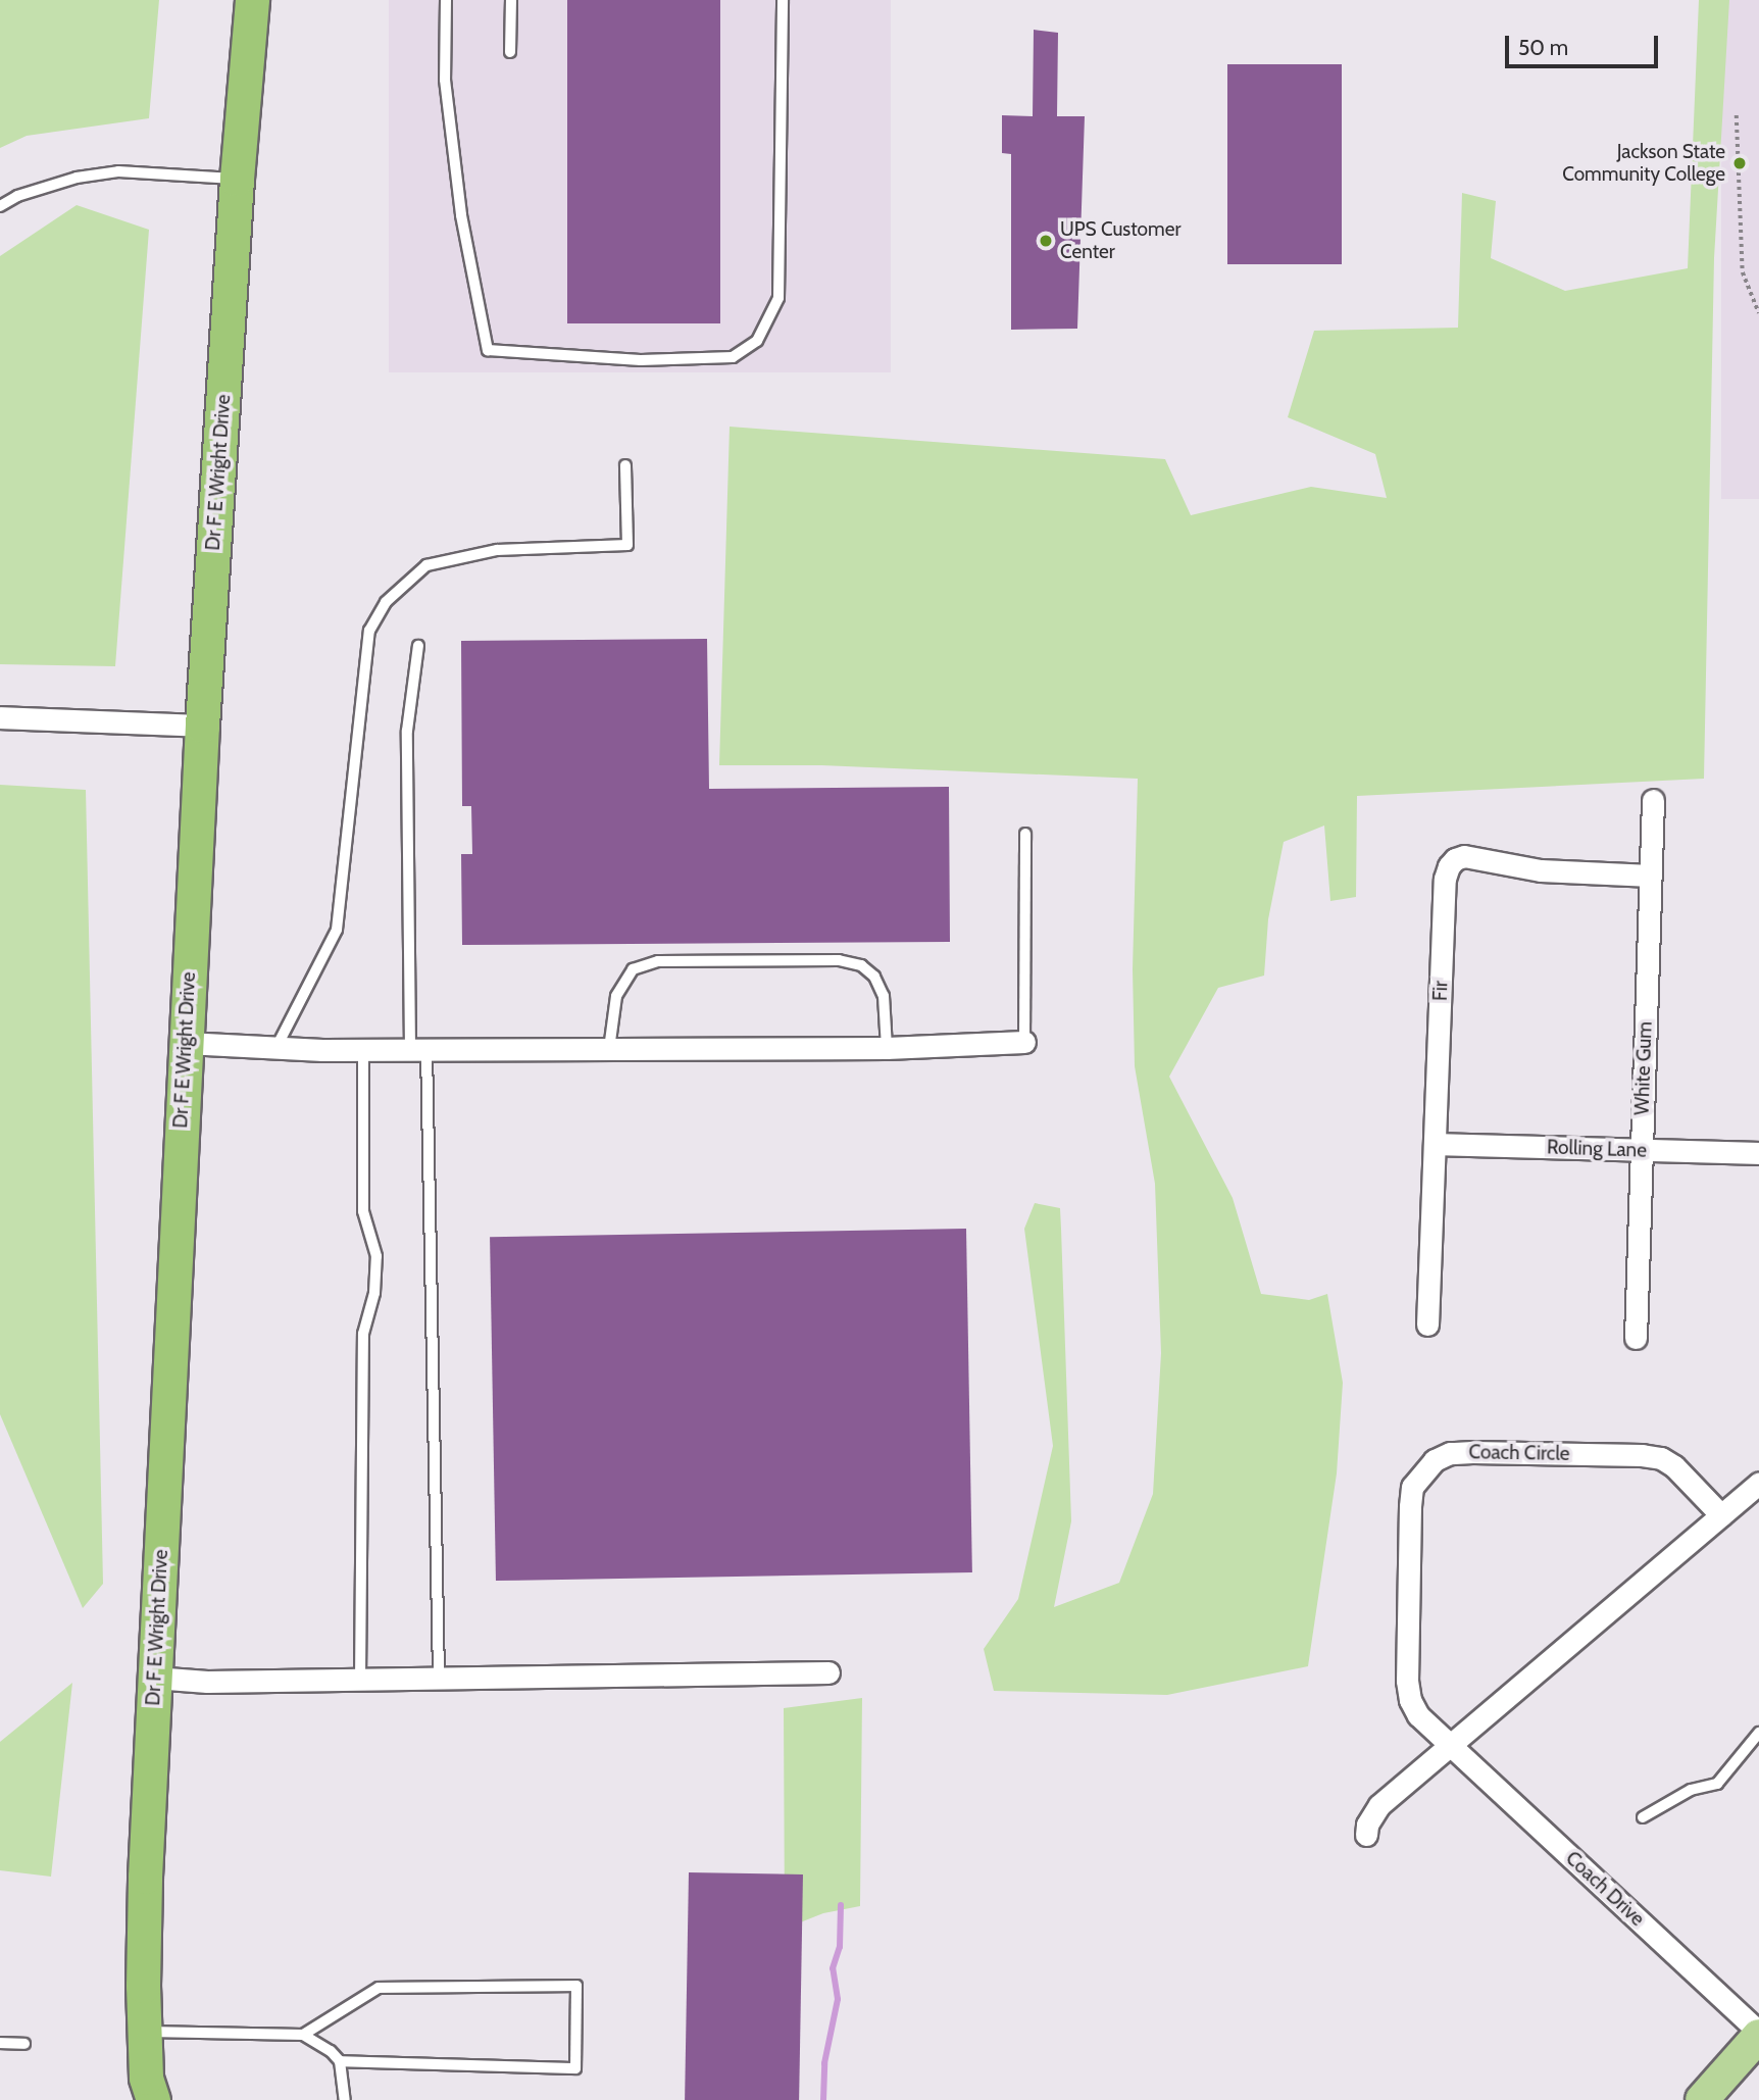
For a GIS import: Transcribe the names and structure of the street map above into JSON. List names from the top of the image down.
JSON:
{
  "streets": {
    "highway": ["Dr F E Wright Drive"],
    "street": [
      "Fir",
      "White Gum",
      "Rolling Lane",
      "Coach Circle",
      "Coach Drive"
    ]
  },
  "crossings": [
    ["Fir", "White Gum"],
    ["Fir", "Rolling Lane"],
    ["White Gum", "Rolling Lane"],
    ["Coach Circle", "Coach Drive"]
  ],
  "places": ["Jackson State Community College", "UPS Customer Center"],
  "scale_bar": "50 m"
}
